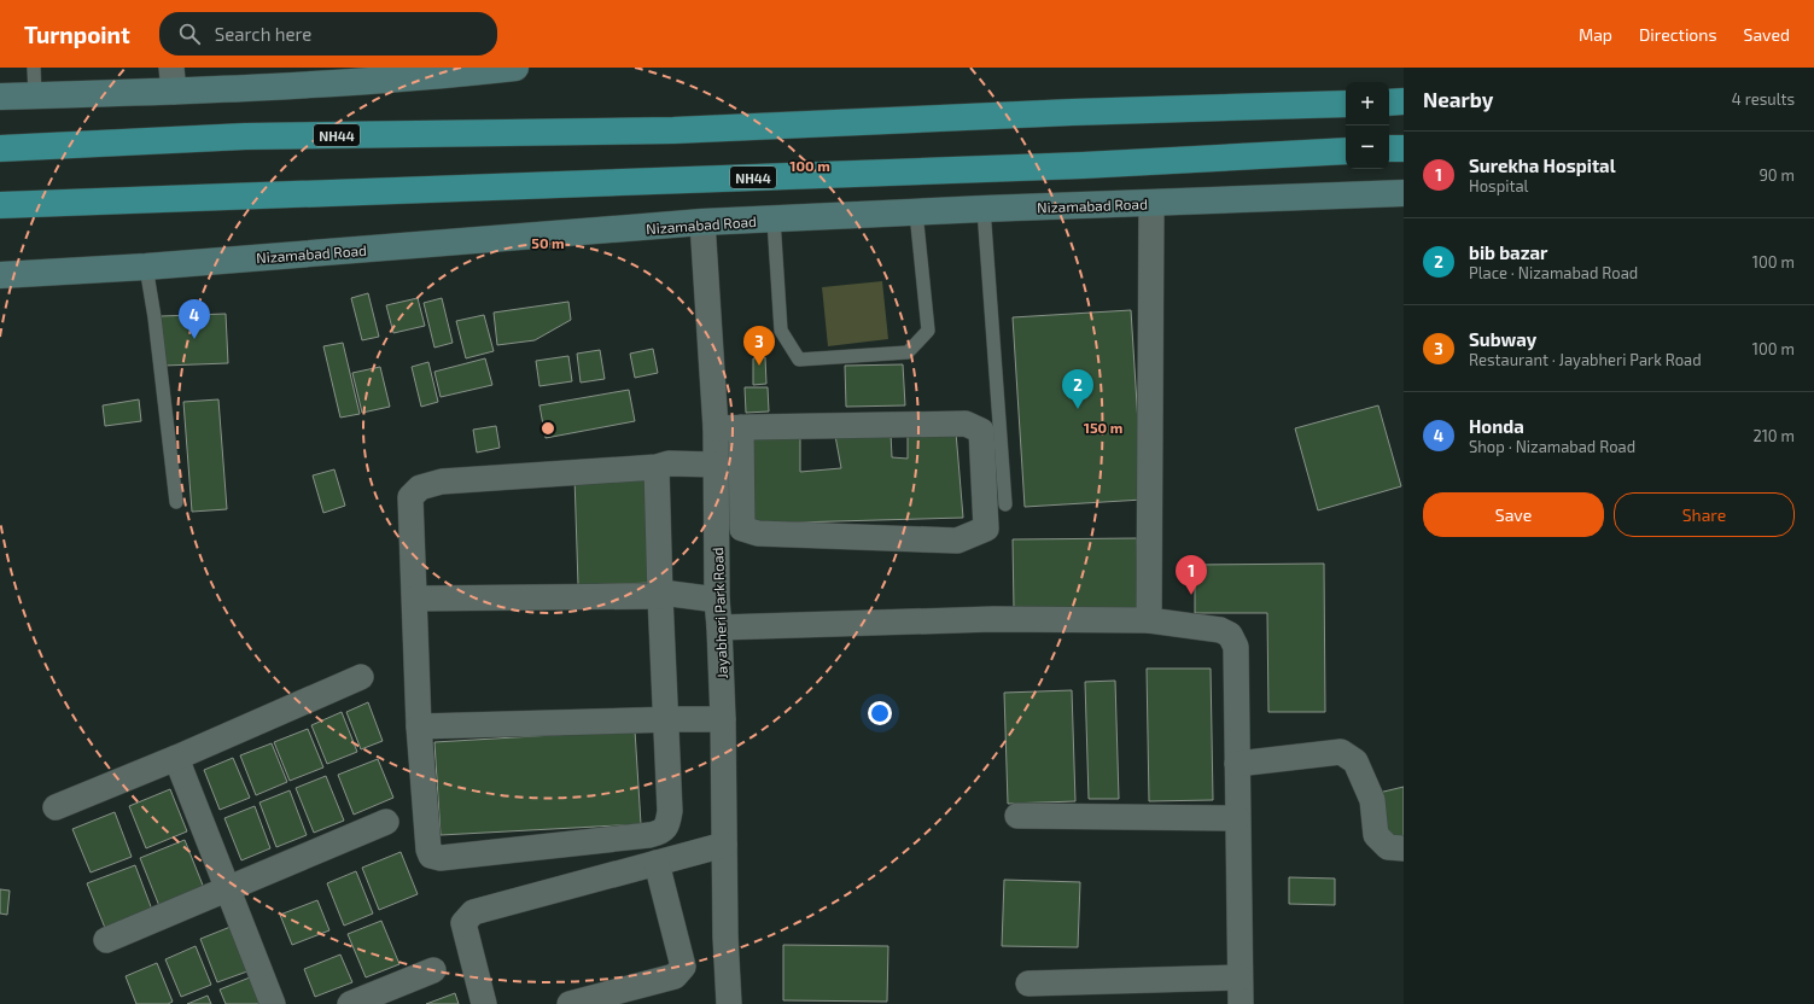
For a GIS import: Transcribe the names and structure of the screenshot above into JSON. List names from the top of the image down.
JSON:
{
  "streets": {
    "highway": ["NH44"],
    "main road": ["Nizamabad Road"],
    "street": ["Jayabheri Park Road"]
  },
  "crossings": [
    ["Nizamabad Road", "Jayabheri Park Road"]
  ],
  "page": {
    "header": "Turnpoint",
    "search": "Search here",
    "nav": ["Map", "Directions", "Saved"],
    "heading": ["Nearby", "4 results"],
    "map_buttons": ["+", "−"],
    "list": [
      {
        "mark": "1",
        "name": "Surekha Hospital",
        "note": "Hospital",
        "value": "90 m"
      },
      {
        "mark": "2",
        "name": "bib bazar",
        "note": "Place · Nizamabad Road",
        "value": "100 m"
      },
      {
        "mark": "3",
        "name": "Subway",
        "note": "Restaurant · Jayabheri Park Road",
        "value": "100 m"
      },
      {
        "mark": "4",
        "name": "Honda",
        "note": "Shop · Nizamabad Road",
        "value": "210 m"
      }
    ],
    "pins": [
      "4",
      "3",
      "2",
      "1"
    ],
    "buttons": ["Save", "Share"]
  },
  "rings": ["100 m", "50 m", "150 m"]
}
